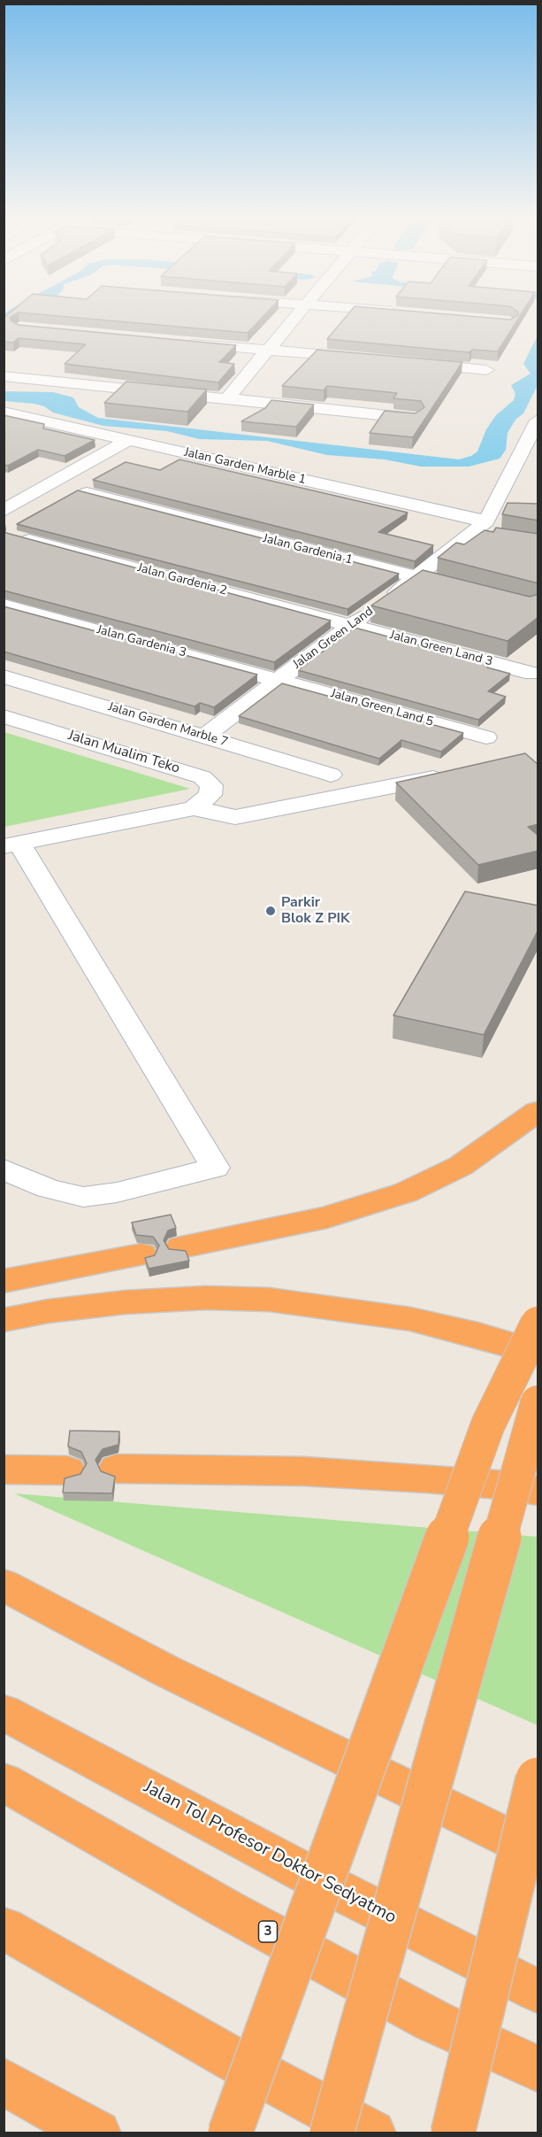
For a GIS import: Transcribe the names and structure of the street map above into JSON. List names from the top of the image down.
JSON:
{
  "streets": {
    "highway": ["Jalan Tol Profesor Doktor Sedyatmo", "3"],
    "street": [
      "Jalan Garden Marble 1",
      "Jalan Gardenia 1",
      "Jalan Gardenia 2",
      "Jalan Green Land",
      "Jalan Gardenia 3",
      "Jalan Green Land 3",
      "Jalan Green Land 5",
      "Jalan Garden Marble 7",
      "Jalan Mualim Teko"
    ]
  },
  "crossings": [
    ["Jalan Garden Marble 1", "Jalan Green Land"],
    ["Jalan Gardenia 1", "Jalan Green Land"],
    ["Jalan Gardenia 2", "Jalan Green Land"],
    ["Jalan Gardenia 2", "Jalan Green Land 3"],
    ["Jalan Green Land", "Jalan Gardenia 3"],
    ["Jalan Green Land", "Jalan Green Land 3"],
    ["Jalan Green Land", "Jalan Green Land 5"],
    ["Jalan Green Land", "Jalan Garden Marble 7"],
    ["Jalan Gardenia 3", "Jalan Green Land 5"]
  ],
  "places": ["Parkir Blok Z PIK"]
}
